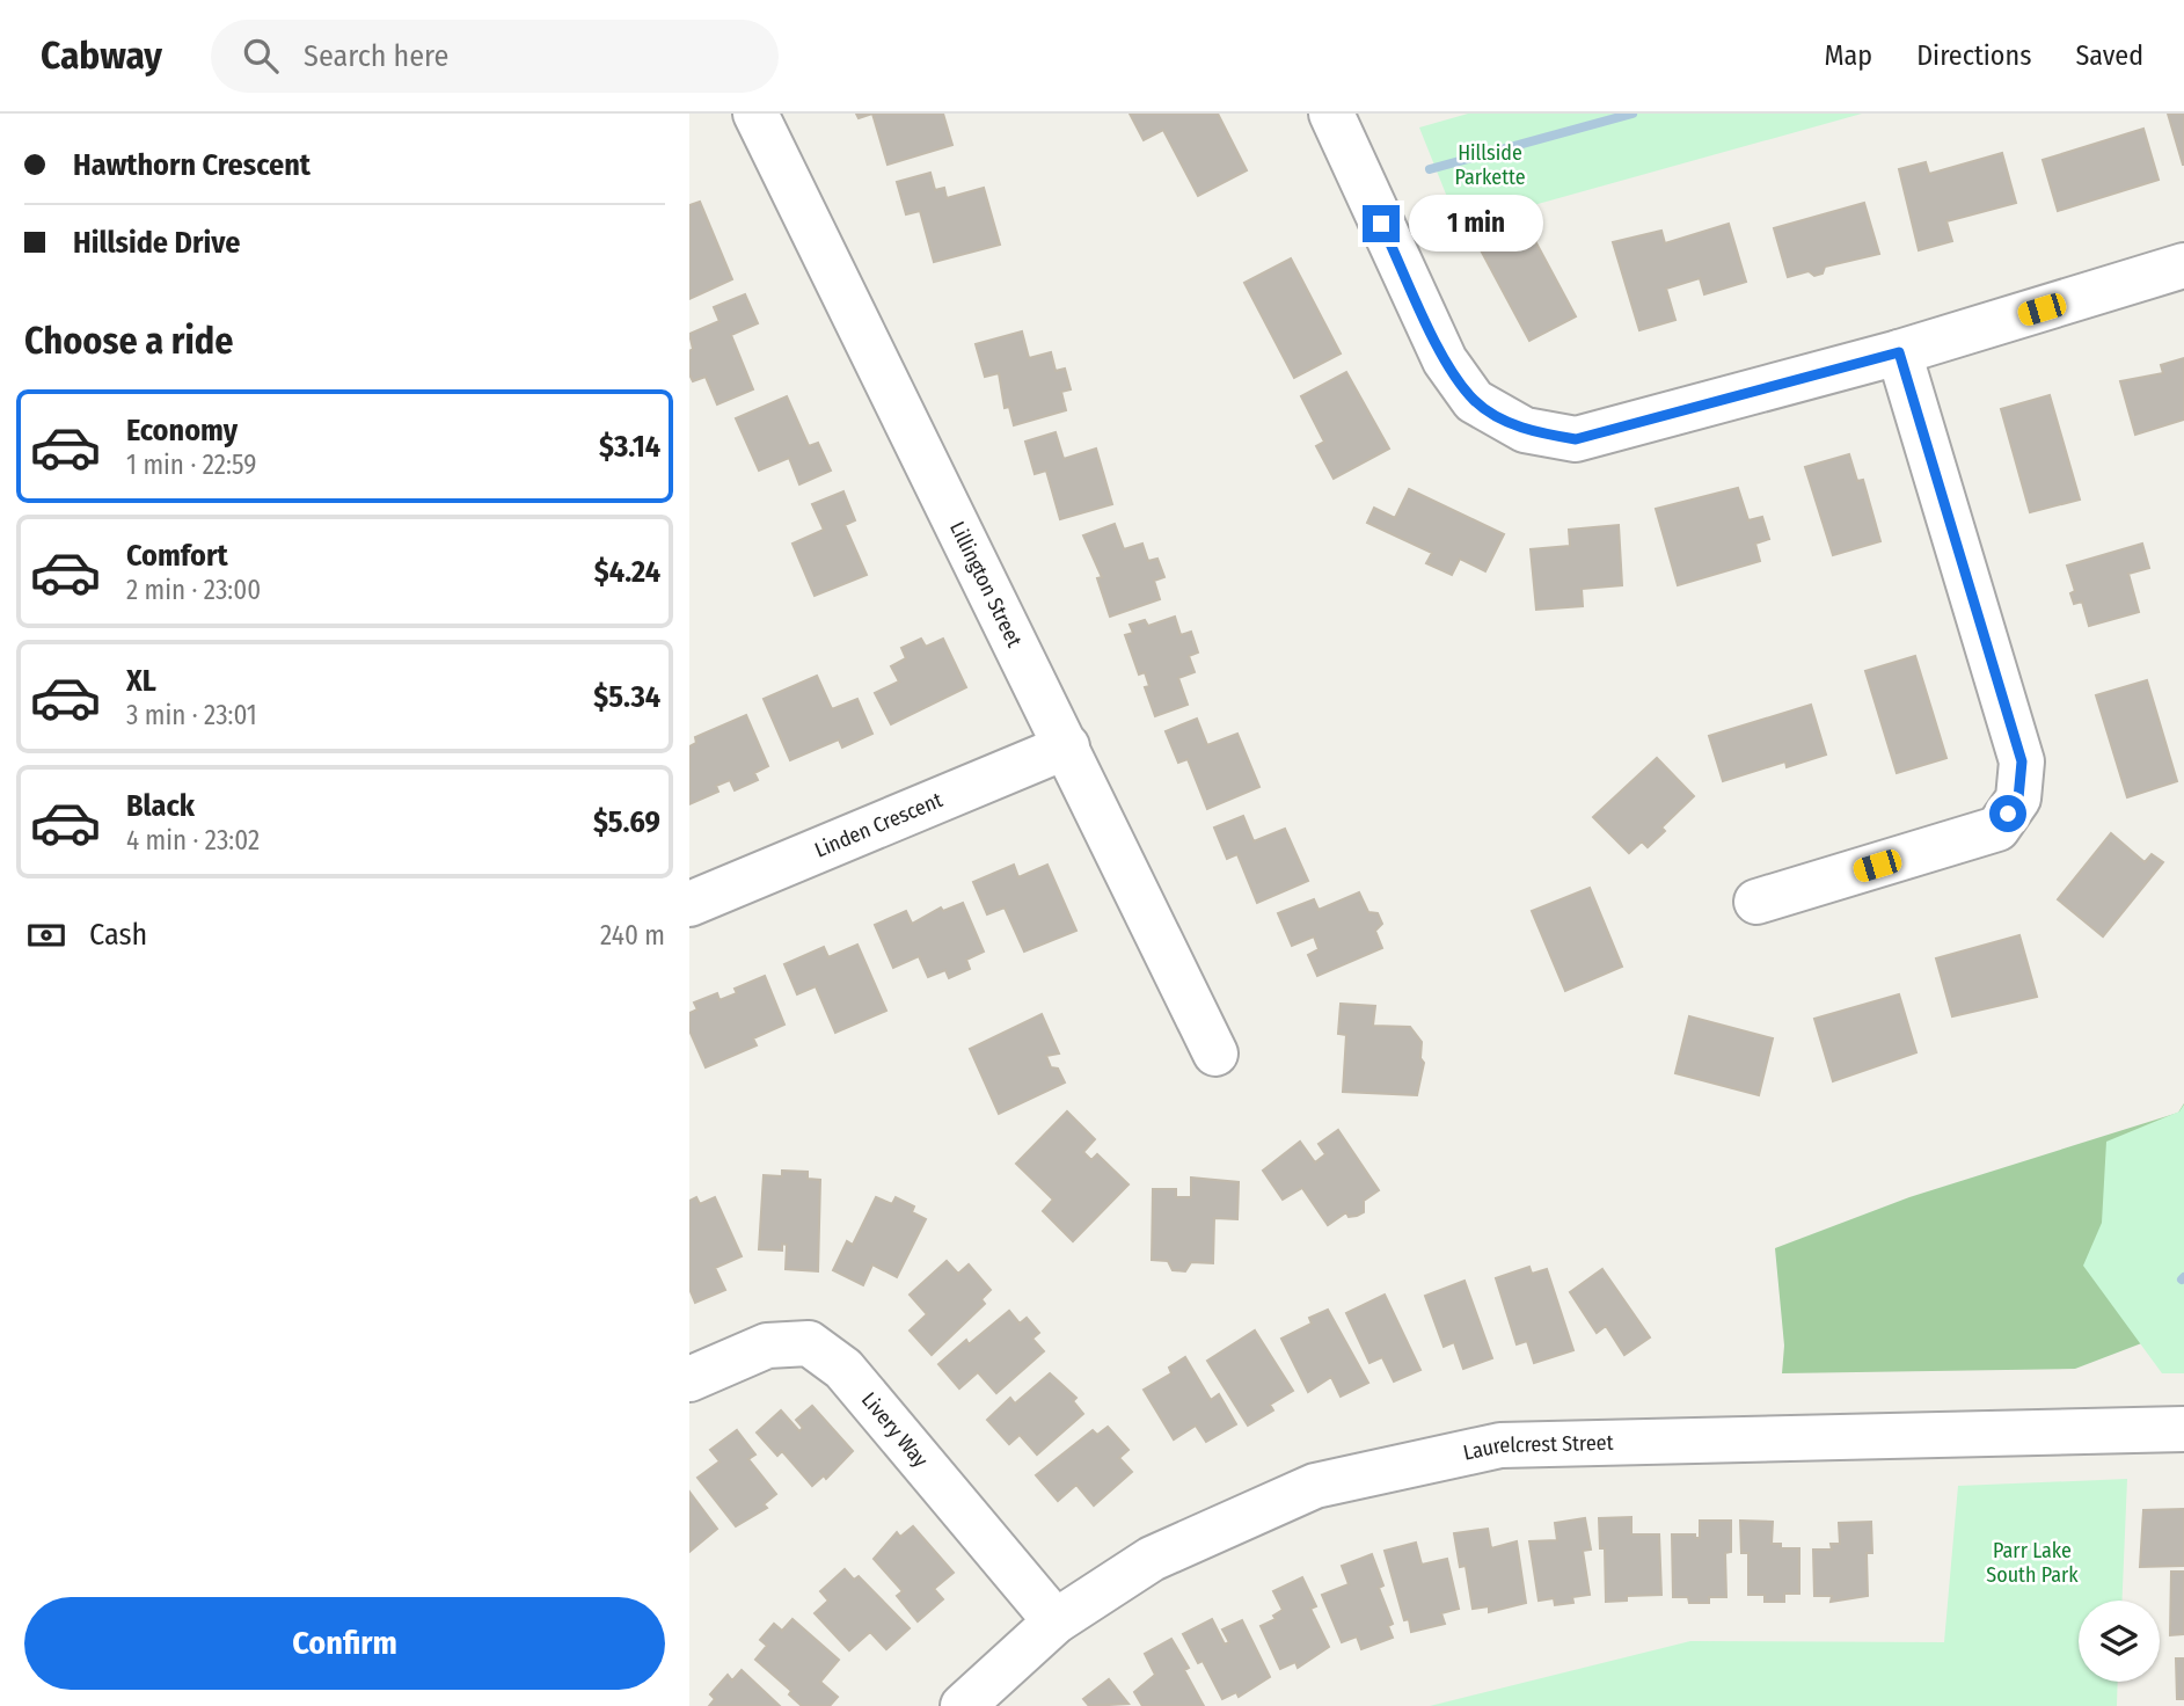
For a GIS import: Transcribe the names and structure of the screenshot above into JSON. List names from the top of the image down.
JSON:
{
  "streets": {
    "street": [
      "Lillington Street",
      "Linden Crescent",
      "Livery Way",
      "Laurelcrest Street"
    ]
  },
  "crossings": [
    ["Lillington Street", "Linden Crescent"],
    ["Livery Way", "Laurelcrest Street"]
  ],
  "parks": ["Hillside Parkette", "Parr Lake South Park"],
  "page": {
    "header": "Cabway",
    "search": "Search here",
    "nav": ["Map", "Directions", "Saved"],
    "banner": ["Hawthorn Crescent", "Hillside Drive"],
    "bubble": "1 min",
    "heading": "Choose a ride",
    "list": [
      {
        "name": "Economy",
        "note": "1 min · 22:59",
        "value": "$3.14"
      },
      {
        "name": "Comfort",
        "note": "2 min · 23:00",
        "value": "$4.24"
      },
      {
        "name": "XL",
        "note": "3 min · 23:01",
        "value": "$5.34"
      },
      {
        "name": "Black",
        "note": "4 min · 23:02",
        "value": "$5.69"
      }
    ],
    "pay": ["Cash", "240 m"],
    "buttons": "Confirm"
  }
}
